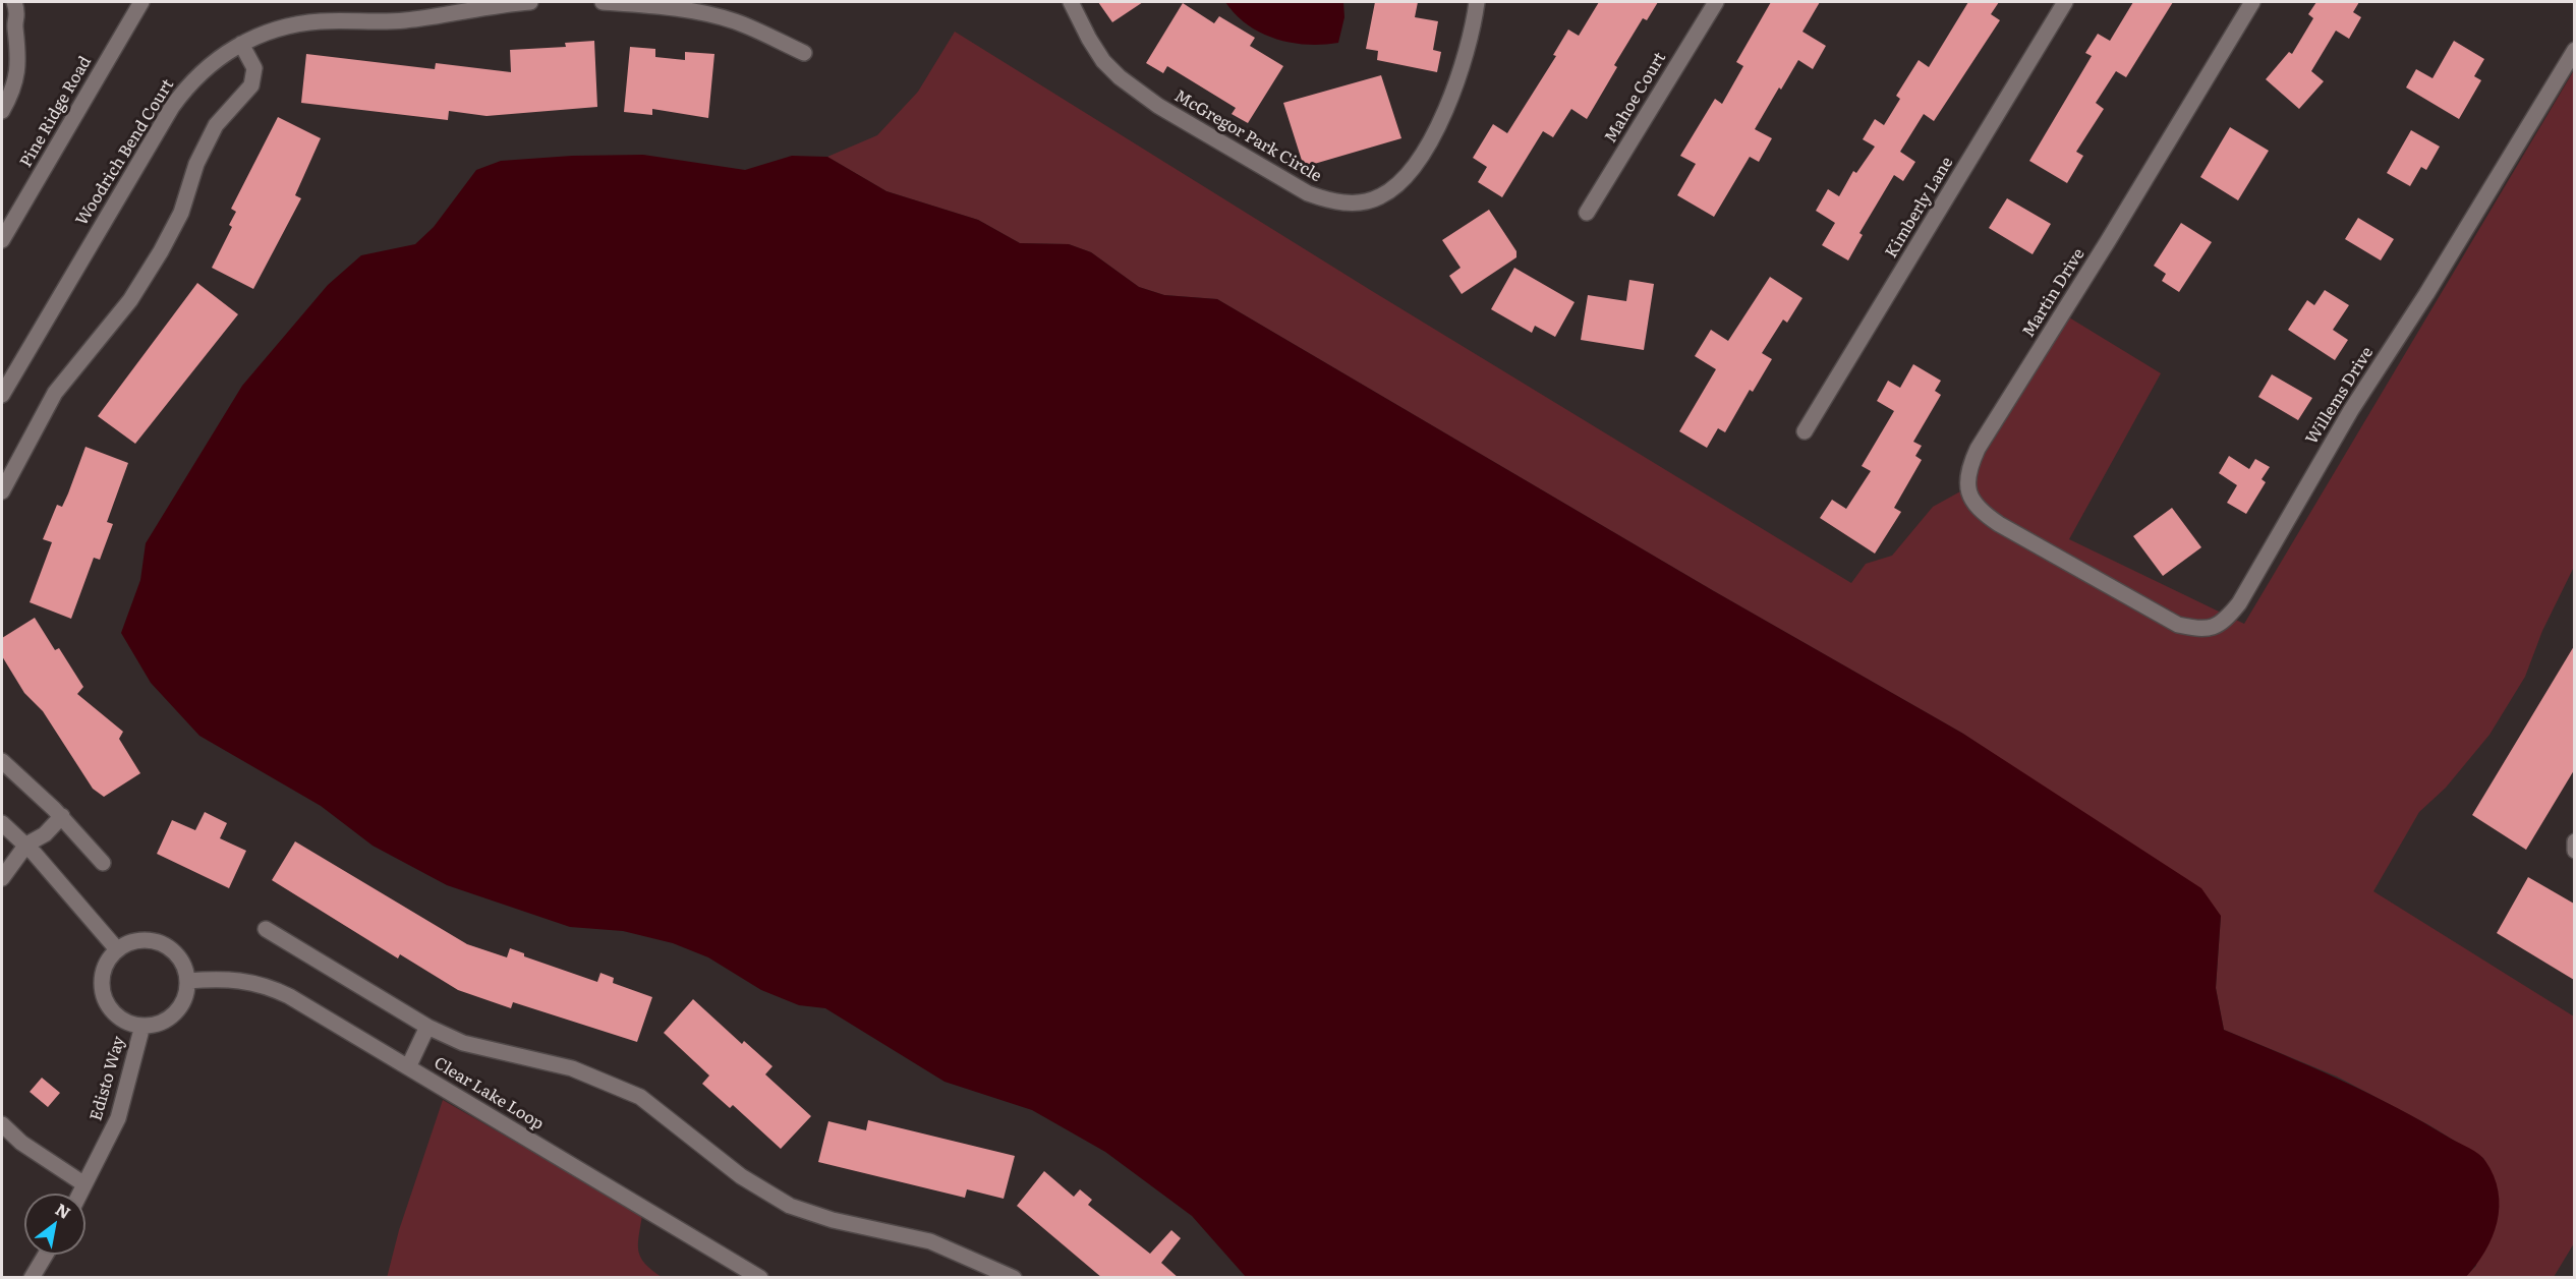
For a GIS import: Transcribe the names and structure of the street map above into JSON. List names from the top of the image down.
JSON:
{
  "streets": {
    "street": [
      "Mahoe Court",
      "Pine Ridge Road",
      "McGregor Park Circle",
      "Woodrich Bend Court",
      "Kimberly Lane",
      "Martin Drive",
      "Willems Drive",
      "Edisto Way",
      "Clear Lake Loop"
    ]
  },
  "crossings": [
    ["Martin Drive", "Willems Drive"],
    ["Edisto Way", "Clear Lake Loop"]
  ],
  "north": "top right"
}
